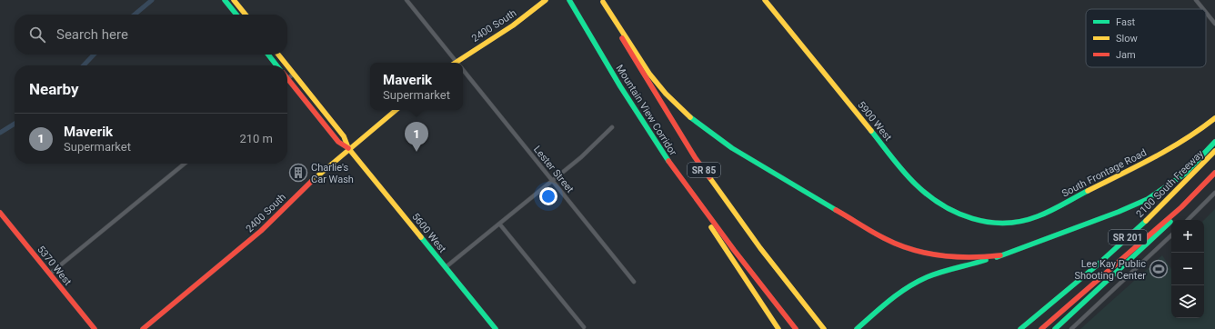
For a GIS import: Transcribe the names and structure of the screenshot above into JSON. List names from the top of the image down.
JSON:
{
  "streets": {
    "main road": [
      "2400 South",
      "Mountain View Corridor",
      "5900 West",
      "SR 85",
      "South Frontage Road",
      "2100 South Freeway",
      "5600 West",
      "SR 201",
      "5370 West"
    ],
    "street": ["Lester Street"]
  },
  "crossings": [
    ["2400 South", "5600 West"],
    ["5900 West", "South Frontage Road"]
  ],
  "places": {
    "building": ["Charlie's Car Wash"],
    "sports": ["Lee Kay Public Shooting Center"]
  },
  "legend": ["Fast", "Slow", "Jam"],
  "page": {
    "search": "Search here",
    "popup": ["Maverik", "Supermarket"],
    "heading": "Nearby",
    "list": [
      {
        "mark": "1",
        "name": "Maverik",
        "note": "Supermarket",
        "value": "210 m"
      }
    ],
    "pins": "1",
    "map_buttons": ["+", "−"]
  }
}
